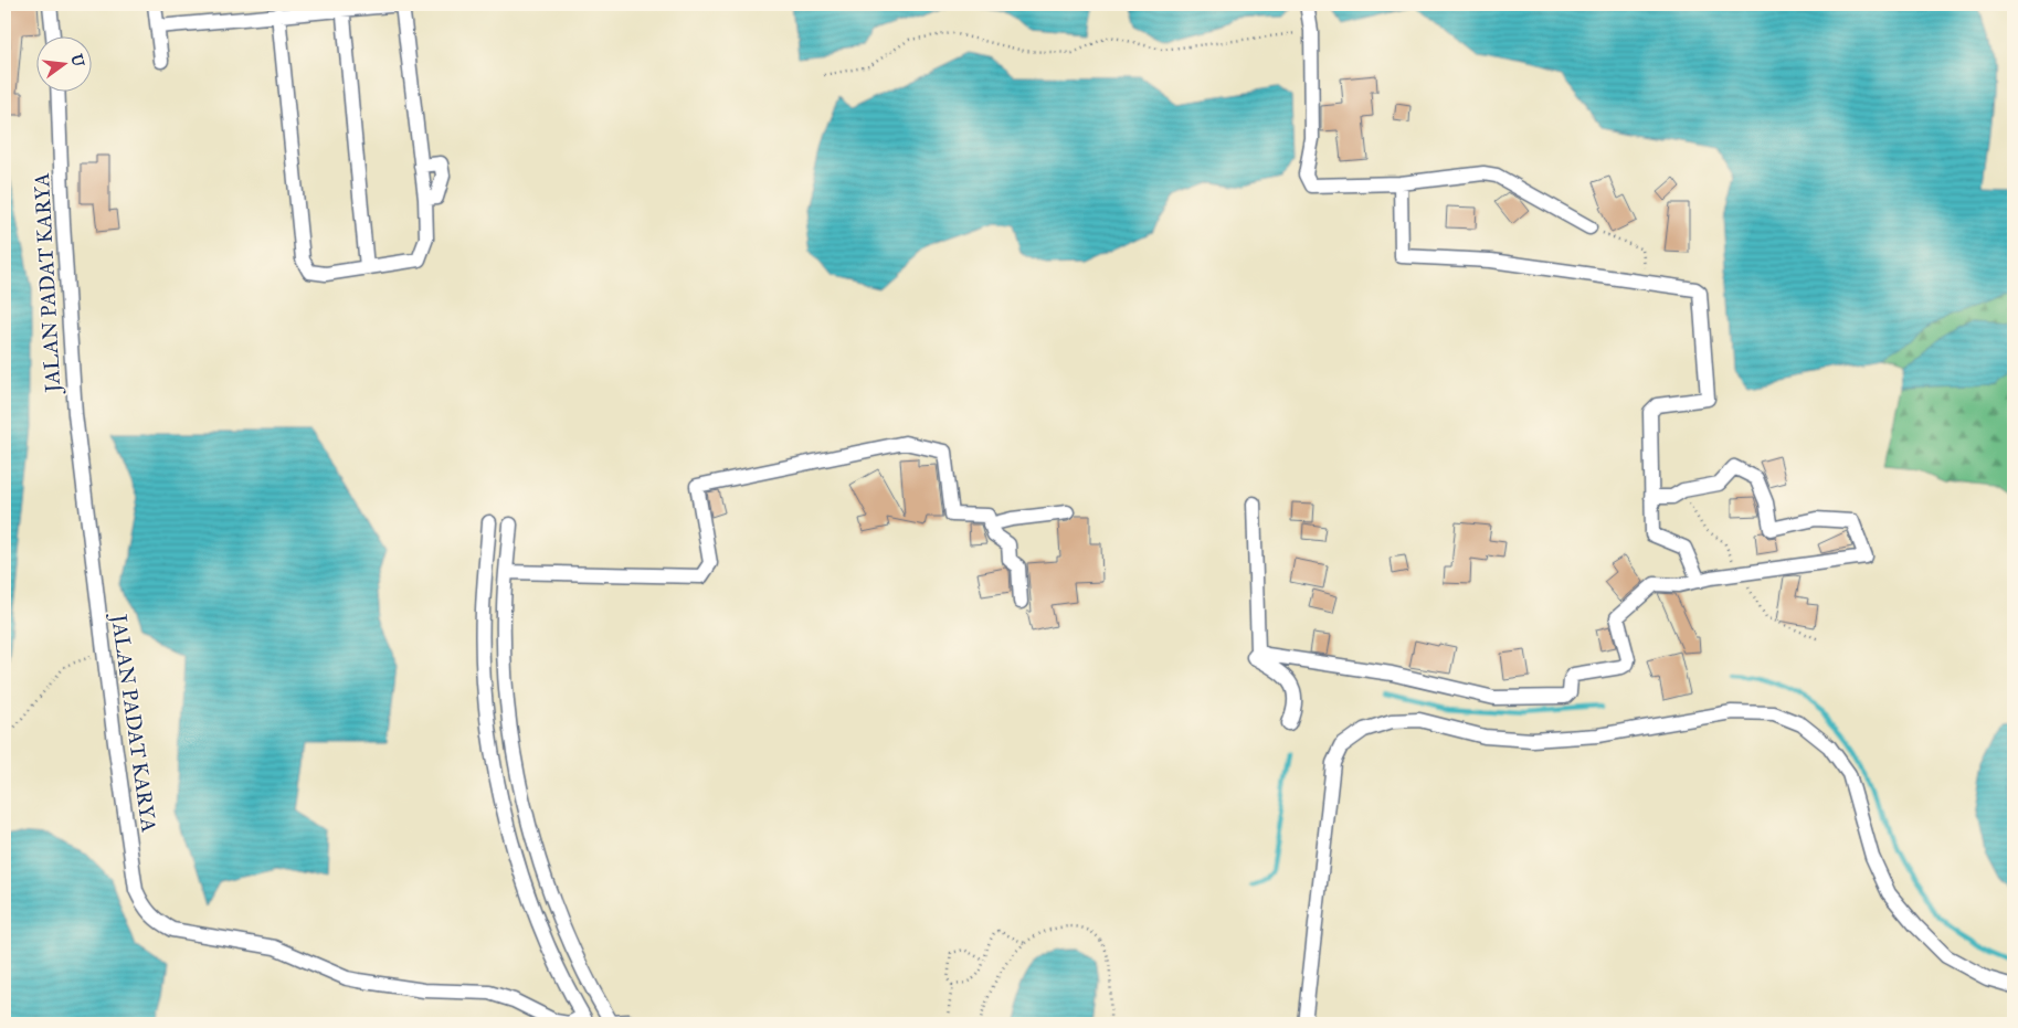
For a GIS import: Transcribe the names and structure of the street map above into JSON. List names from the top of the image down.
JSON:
{
  "streets": {
    "street": ["JALAN PADAT KARYA"]
  },
  "north": "right"
}
